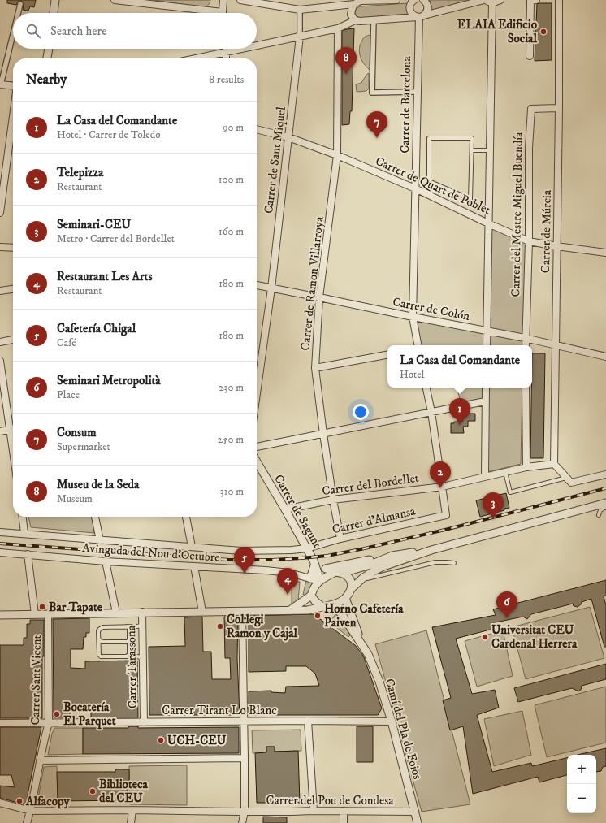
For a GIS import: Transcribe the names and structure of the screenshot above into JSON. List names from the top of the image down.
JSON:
{
  "streets": {
    "street": [
      "Carrer de Barcelona",
      "Carrer de Sant Miquel",
      "Carrer de Quart de Poblet",
      "Carrer del Mestre Miguel Buendía",
      "Carrer de Múrcia",
      "Carrer de Ramon Villarroya",
      "Carrer de Colón",
      "Carrer del Bordellet",
      "Carrer de Sagunt",
      "Carrer d'Almansa",
      "Avinguda del Nou d'Octubre",
      "Carrer Tarassona",
      "Carrer Sant Vicent",
      "Carrer Tirant Lo Blanc",
      "Camí del Pla de Foios",
      "Carrer del Pou de Condesa"
    ]
  },
  "crossings": [
    ["Carrer de Barcelona", "Carrer de Quart de Poblet"],
    ["Carrer de Barcelona", "Carrer de Colón"],
    ["Carrer de Sant Miquel", "Carrer de Quart de Poblet"],
    ["Carrer de Sant Miquel", "Carrer de Colón"],
    ["Carrer de Quart de Poblet", "Carrer del Mestre Miguel Buendía"],
    ["Carrer de Quart de Poblet", "Carrer de Múrcia"],
    ["Carrer de Quart de Poblet", "Carrer de Ramon Villarroya"],
    ["Carrer del Mestre Miguel Buendía", "Carrer de Múrcia"],
    ["Carrer del Mestre Miguel Buendía", "Carrer de Colón"],
    ["Carrer de Múrcia", "Carrer de Colón"],
    ["Carrer de Múrcia", "Carrer del Bordellet"],
    ["Carrer de Ramon Villarroya", "Carrer de Colón"],
    ["Carrer de Ramon Villarroya", "Carrer del Bordellet"],
    ["Carrer de Ramon Villarroya", "Carrer d'Almansa"],
    ["Carrer del Bordellet", "Carrer de Sagunt"],
    ["Carrer del Bordellet", "Carrer d'Almansa"],
    ["Carrer de Sagunt", "Carrer d'Almansa"],
    ["Carrer de Sagunt", "Avinguda del Nou d'Octubre"],
    ["Carrer de Sagunt", "Camí del Pla de Foios"],
    ["Carrer d'Almansa", "Avinguda del Nou d'Octubre"],
    ["Avinguda del Nou d'Octubre", "Camí del Pla de Foios"],
    ["Carrer Tarassona", "Carrer Tirant Lo Blanc"],
    ["Carrer Sant Vicent", "Carrer Tirant Lo Blanc"],
    ["Carrer Sant Vicent", "Carrer del Pou de Condesa"],
    ["Carrer Tirant Lo Blanc", "Camí del Pla de Foios"],
    ["Camí del Pla de Foios", "Carrer del Pou de Condesa"]
  ],
  "places": [
    "ELAIA Edificio Social",
    "Bar Tapate",
    "Horno Cafetería Paiven",
    "Col·legi Ramon y Cajal",
    "Universitat CEU Cardenal Herrera",
    "Bocatería El Parquet",
    "UCH-CEU",
    "Biblioteca del CEU",
    "Alfacopy"
  ],
  "page": {
    "search": "Search here",
    "pins": [
      "8",
      "7",
      "1",
      "2",
      "3",
      "5",
      "4",
      "6"
    ],
    "heading": ["Nearby", "8 results"],
    "list": [
      {
        "mark": "1",
        "name": "La Casa del Comandante",
        "note": "Hotel · Carrer de Toledo",
        "value": "90 m"
      },
      {
        "mark": "2",
        "name": "Telepizza",
        "note": "Restaurant",
        "value": "100 m"
      },
      {
        "mark": "3",
        "name": "Seminari-CEU",
        "note": "Metro · Carrer del Bordellet",
        "value": "160 m"
      },
      {
        "mark": "4",
        "name": "Restaurant Les Arts",
        "note": "Restaurant",
        "value": "180 m"
      },
      {
        "mark": "5",
        "name": "Cafetería Chigal",
        "note": "Café",
        "value": "180 m"
      },
      {
        "mark": "6",
        "name": "Seminari Metropolità",
        "note": "Place",
        "value": "230 m"
      },
      {
        "mark": "7",
        "name": "Consum",
        "note": "Supermarket",
        "value": "250 m"
      },
      {
        "mark": "8",
        "name": "Museu de la Seda",
        "note": "Museum",
        "value": "310 m"
      }
    ],
    "popup": ["La Casa del Comandante", "Hotel"],
    "map_buttons": ["+", "−"]
  }
}
